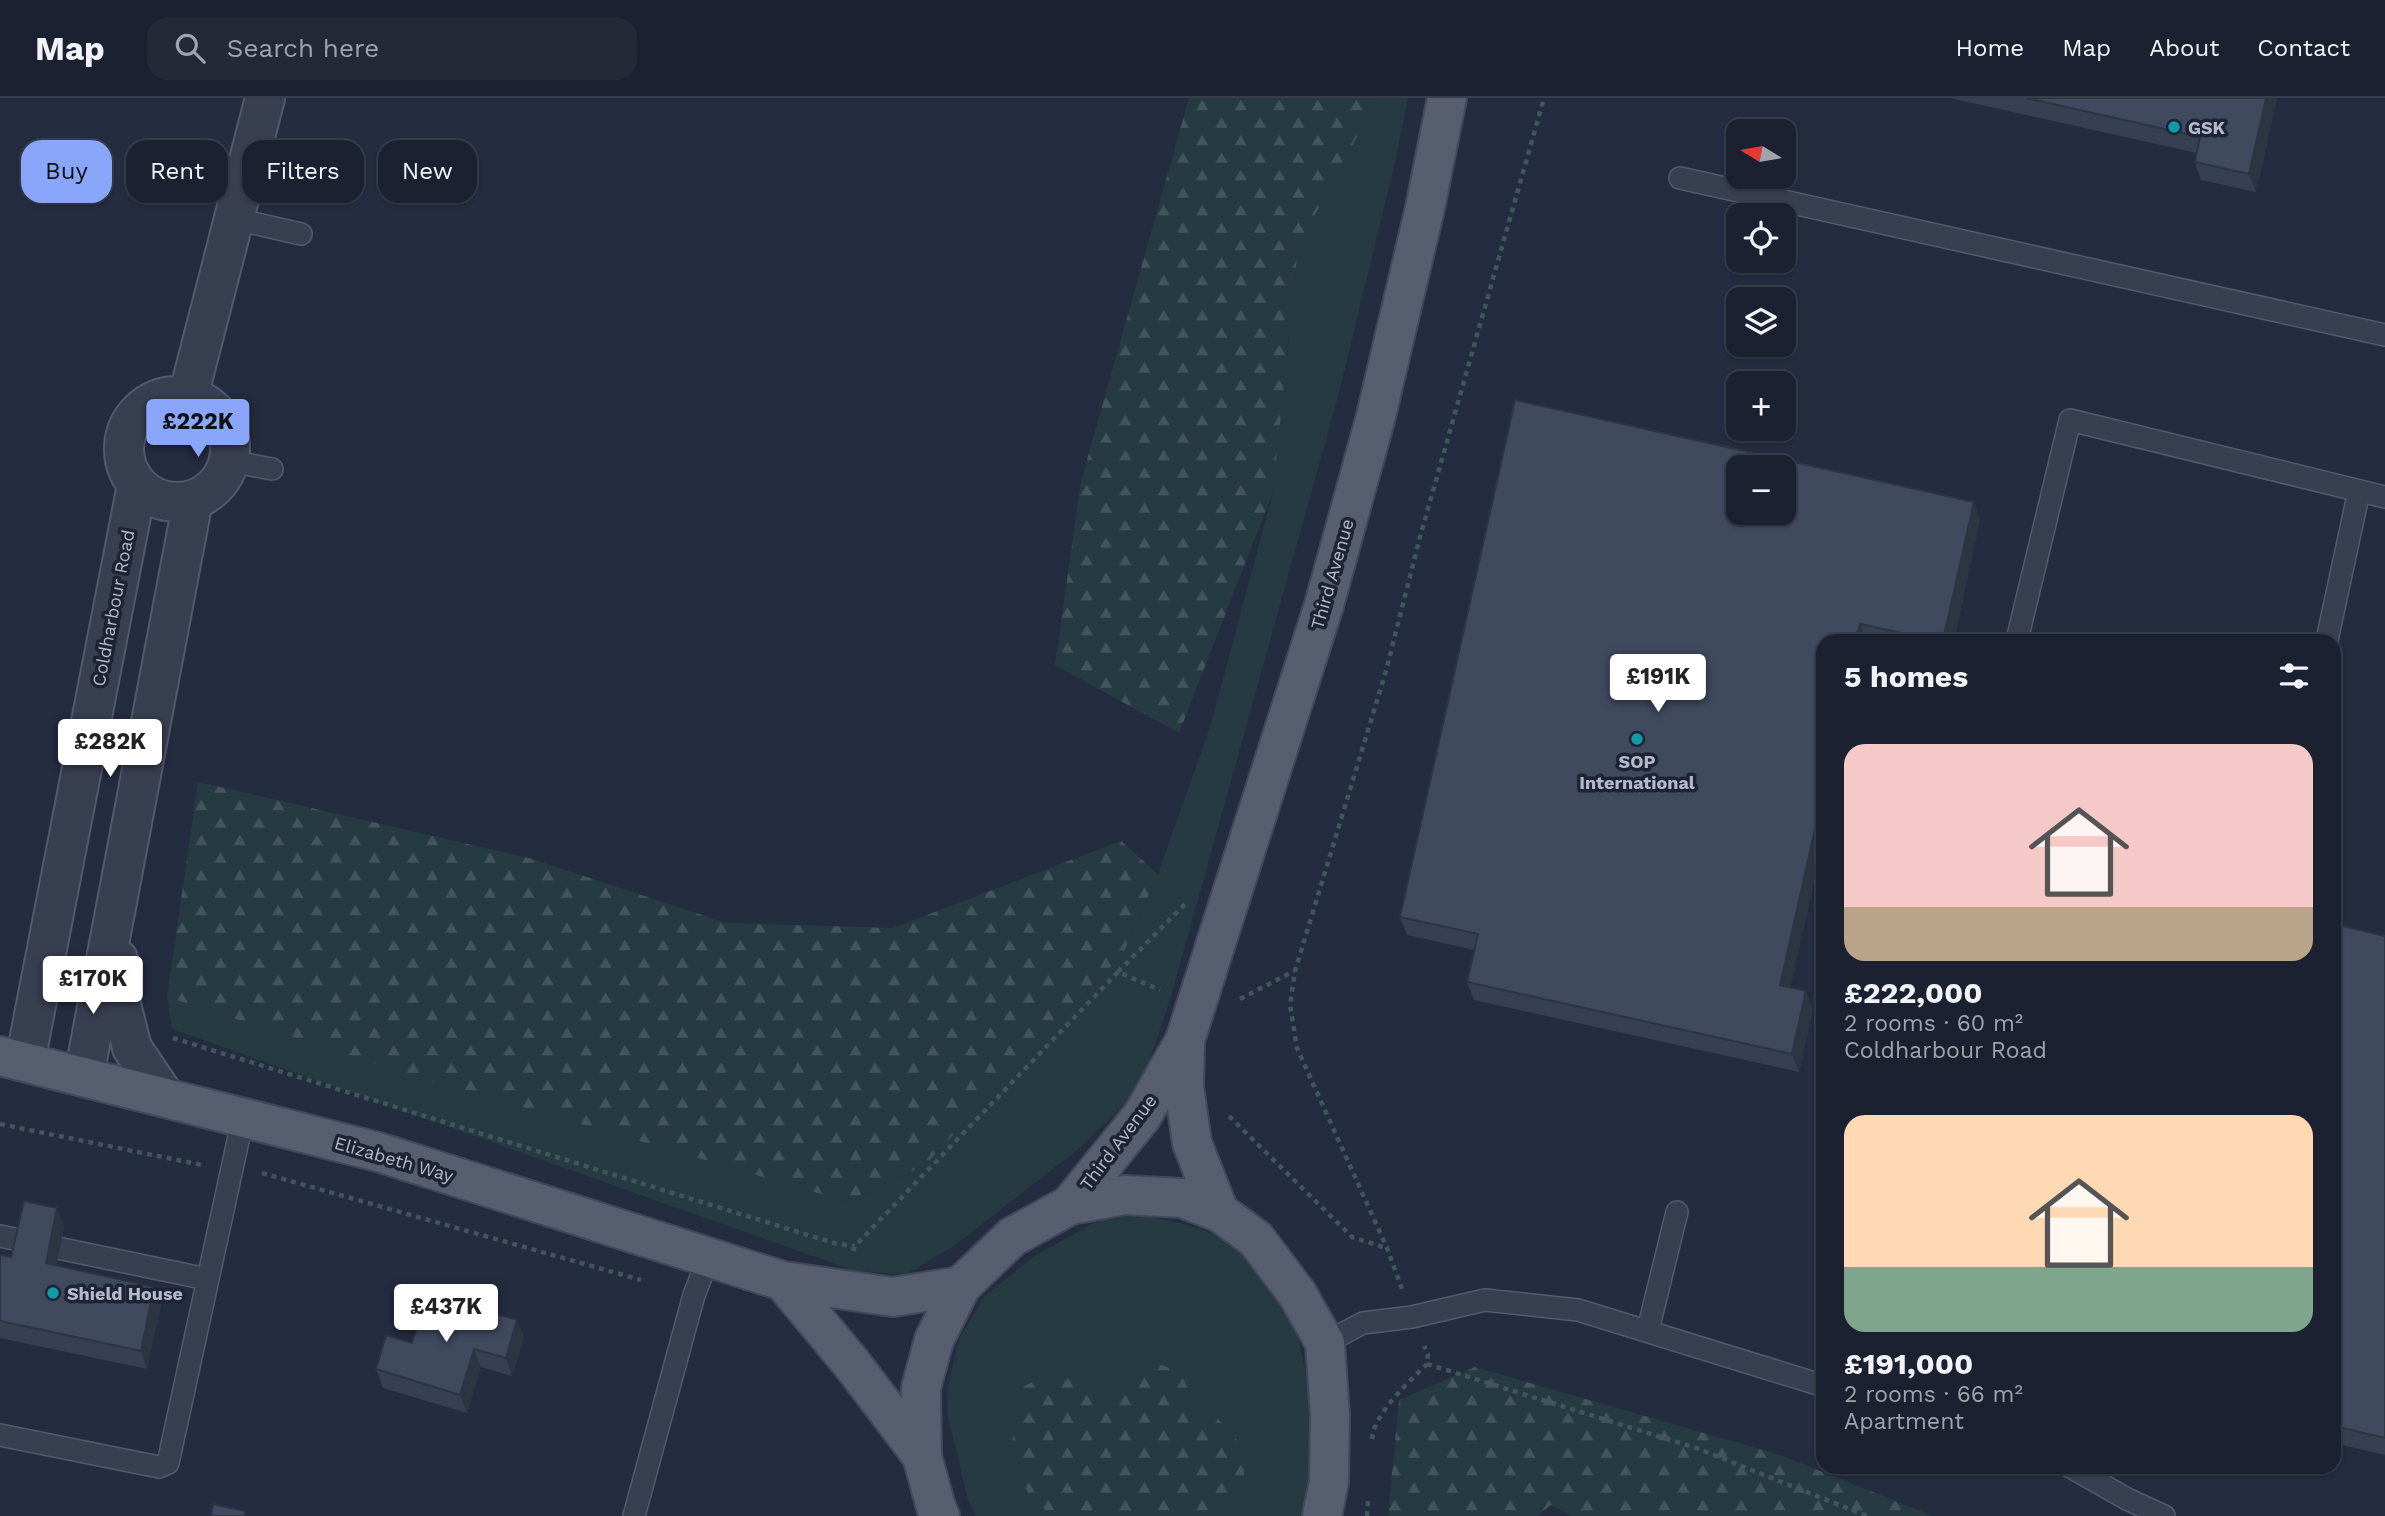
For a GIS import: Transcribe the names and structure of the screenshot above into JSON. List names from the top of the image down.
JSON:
{
  "streets": {
    "main road": ["Third Avenue", "Elizabeth Way"],
    "street": ["Coldharbour Road"]
  },
  "crossings": [
    ["Coldharbour Road", "Elizabeth Way"]
  ],
  "places": ["GSK", "SOP International", "Shield House"],
  "north": "left",
  "page": {
    "header": "Map",
    "search": "Search here",
    "nav": [
      "Home",
      "Map",
      "About",
      "Contact"
    ],
    "map_buttons": ["+", "−"],
    "chip": [
      "Buy",
      "Rent",
      "Filters",
      "New"
    ],
    "price": [
      "£222K",
      "£191K",
      "£282K",
      "£170K",
      "£437K"
    ],
    "heading": "5 homes",
    "list": [
      {
        "name": "£222,000",
        "note": "2 rooms · 60 m² · Coldharbour Road"
      },
      {
        "name": "£191,000",
        "note": "2 rooms · 66 m² · Apartment"
      }
    ]
  }
}
